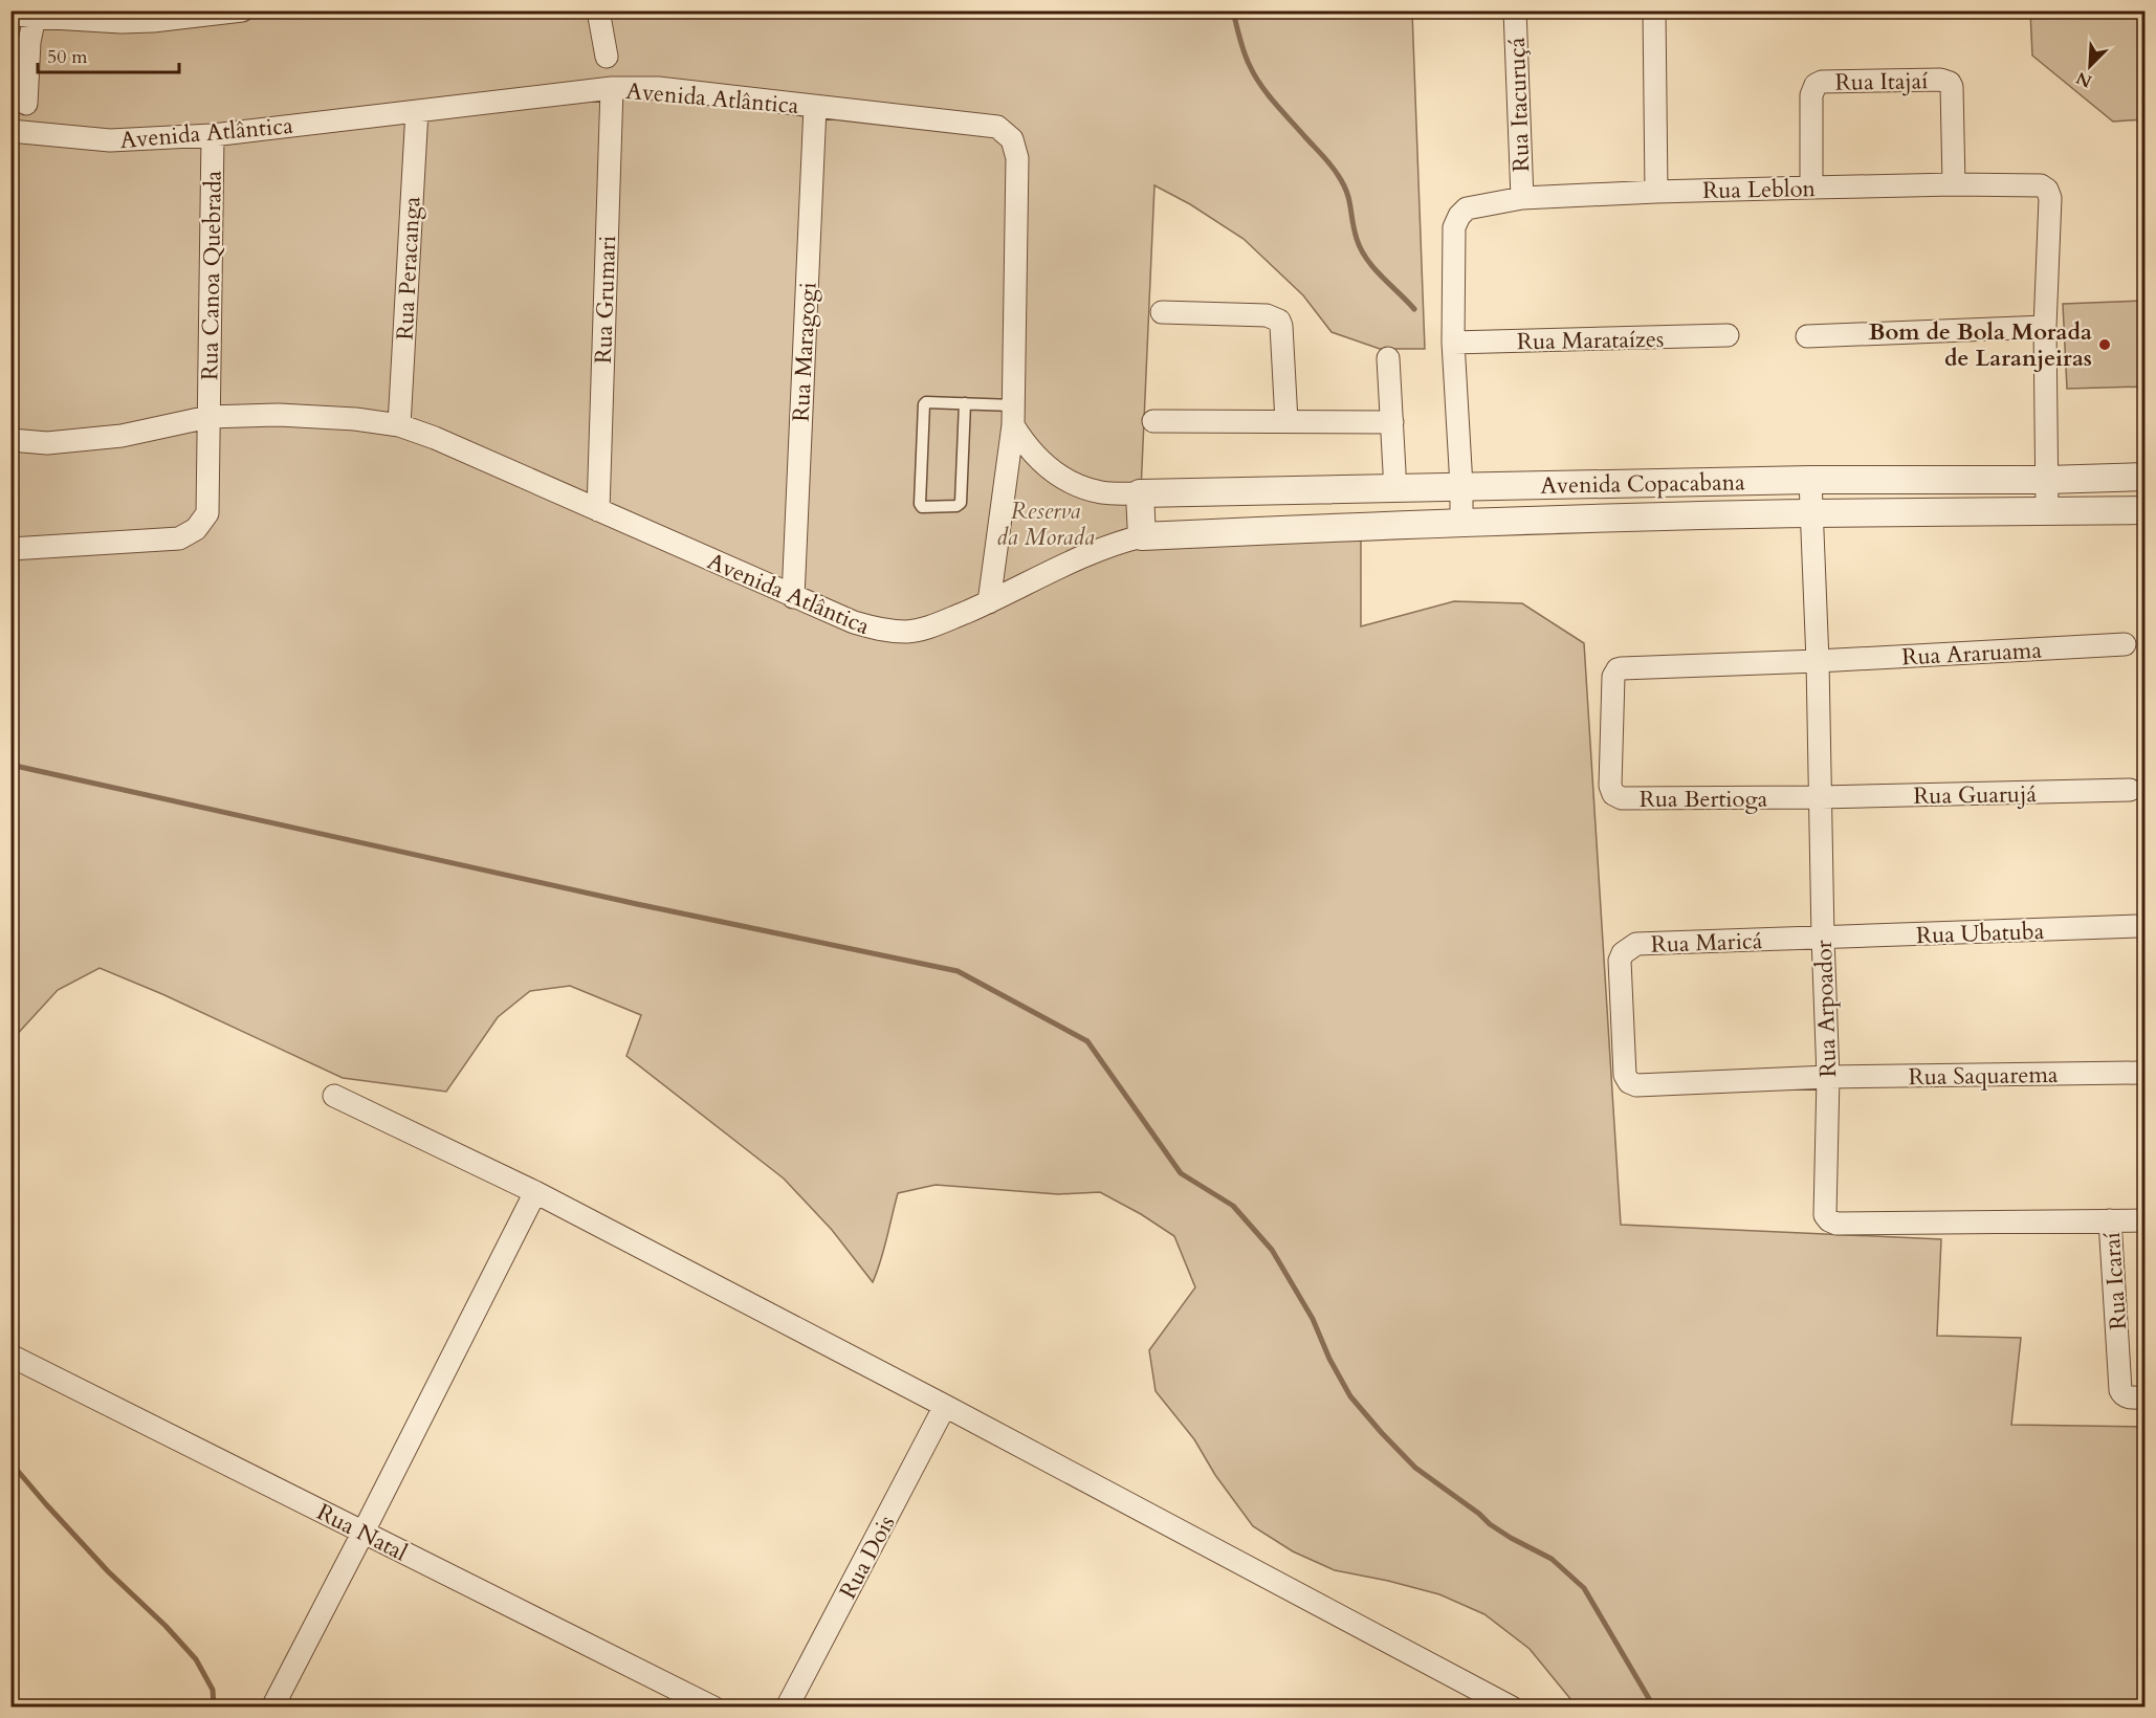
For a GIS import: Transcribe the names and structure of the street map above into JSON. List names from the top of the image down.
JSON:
{
  "streets": {
    "street": [
      "Rua Itajaí",
      "Avenida Atlântica",
      "Rua Itacuruçá",
      "Rua Leblon",
      "Rua Peracanga",
      "Rua Canoa Quebrada",
      "Rua Grumari",
      "Rua Marataízes",
      "Rua Maragogi",
      "Avenida Copacabana",
      "Rua Araruama",
      "Rua Guarujá",
      "Rua Bertioga",
      "Rua Ubatuba",
      "Rua Maricá",
      "Rua Arpoador",
      "Rua Saquarema",
      "Rua Icaraí",
      "Rua Natal",
      "Rua Dois"
    ]
  },
  "crossings": [
    ["Rua Itajaí", "Rua Leblon"],
    ["Avenida Atlântica", "Rua Peracanga"],
    ["Avenida Atlântica", "Rua Canoa Quebrada"],
    ["Avenida Atlântica", "Rua Grumari"],
    ["Avenida Atlântica", "Rua Maragogi"],
    ["Avenida Atlântica", "Avenida Copacabana"],
    ["Rua Itacuruçá", "Rua Leblon"],
    ["Rua Leblon", "Rua Marataízes"],
    ["Rua Leblon", "Avenida Copacabana"],
    ["Avenida Copacabana", "Rua Arpoador"],
    ["Rua Araruama", "Rua Bertioga"],
    ["Rua Araruama", "Rua Arpoador"],
    ["Rua Guarujá", "Rua Bertioga"],
    ["Rua Guarujá", "Rua Arpoador"],
    ["Rua Bertioga", "Rua Arpoador"],
    ["Rua Ubatuba", "Rua Maricá"],
    ["Rua Ubatuba", "Rua Arpoador"],
    ["Rua Maricá", "Rua Arpoador"],
    ["Rua Maricá", "Rua Saquarema"],
    ["Rua Arpoador", "Rua Saquarema"],
    ["Rua Arpoador", "Rua Icaraí"]
  ],
  "parks": ["Reserva da Morada"],
  "places": ["Bom de Bola Morada de Laranjeiras"],
  "scale_bar": "50 m",
  "north": "bottom left"
}
